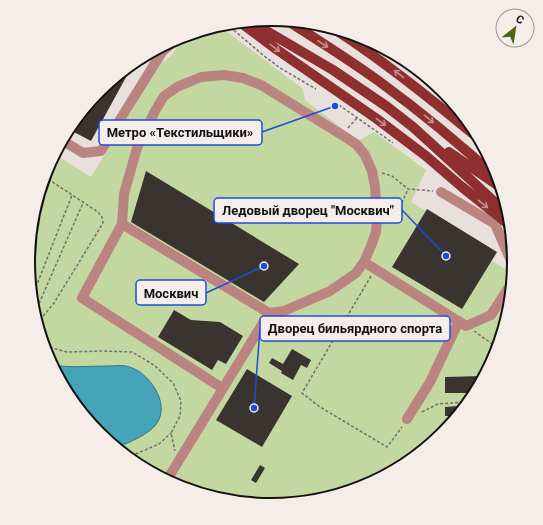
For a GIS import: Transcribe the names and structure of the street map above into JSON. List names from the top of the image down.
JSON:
{
  "places": [
    "Метро «Текстильщики»",
    "Ледовый дворец \"Москвич\"",
    "Москвич",
    "Дворец бильярдного спорта"
  ],
  "north": "top right"
}
